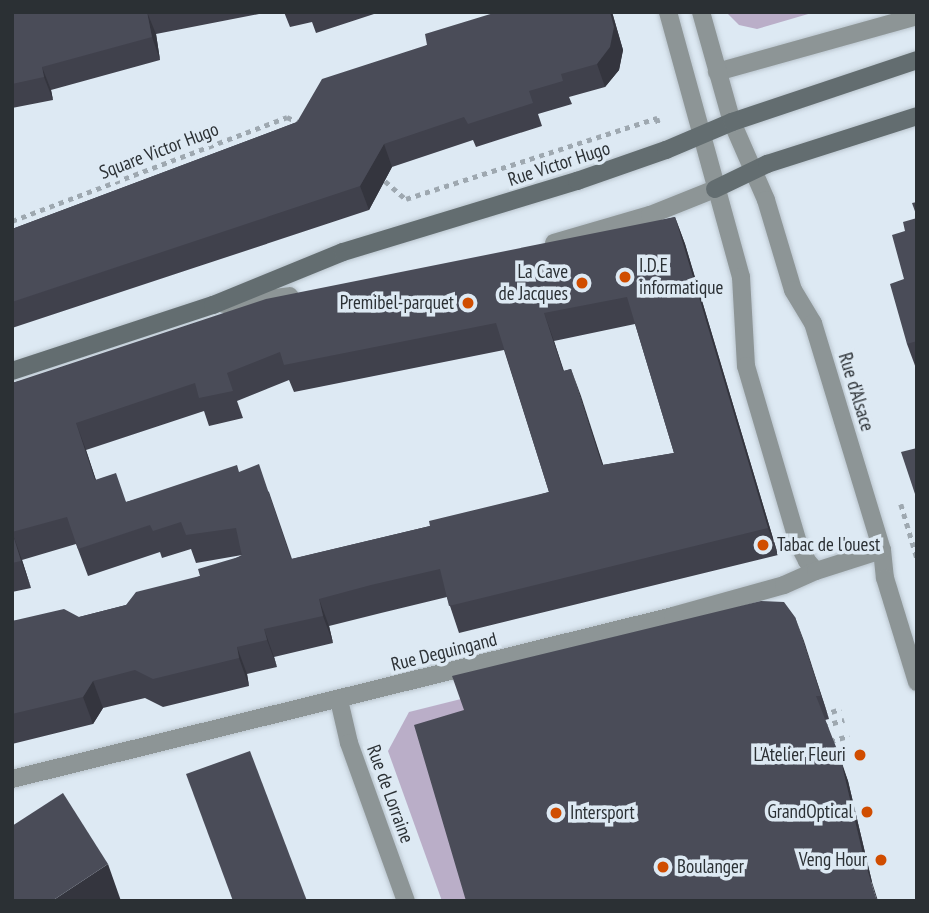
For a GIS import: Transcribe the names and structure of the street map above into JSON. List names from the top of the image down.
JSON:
{
  "streets": {
    "main road": ["Rue Victor Hugo"],
    "street": ["Rue d'Alsace", "Rue Deguingand", "Rue de Lorraine"],
    "path": ["Square Victor Hugo"]
  },
  "crossings": [
    ["Rue Victor Hugo", "Rue d'Alsace"],
    ["Rue d'Alsace", "Rue Deguingand"],
    ["Rue Deguingand", "Rue de Lorraine"]
  ],
  "places": [
    "I.D.E informatique",
    "La Cave de Jacques",
    "Premibel-parquet",
    "Tabac de l'ouest",
    "L'Atelier Fleuri",
    "GrandOptical",
    "Intersport",
    "Veng Hour",
    "Boulanger"
  ]
}
